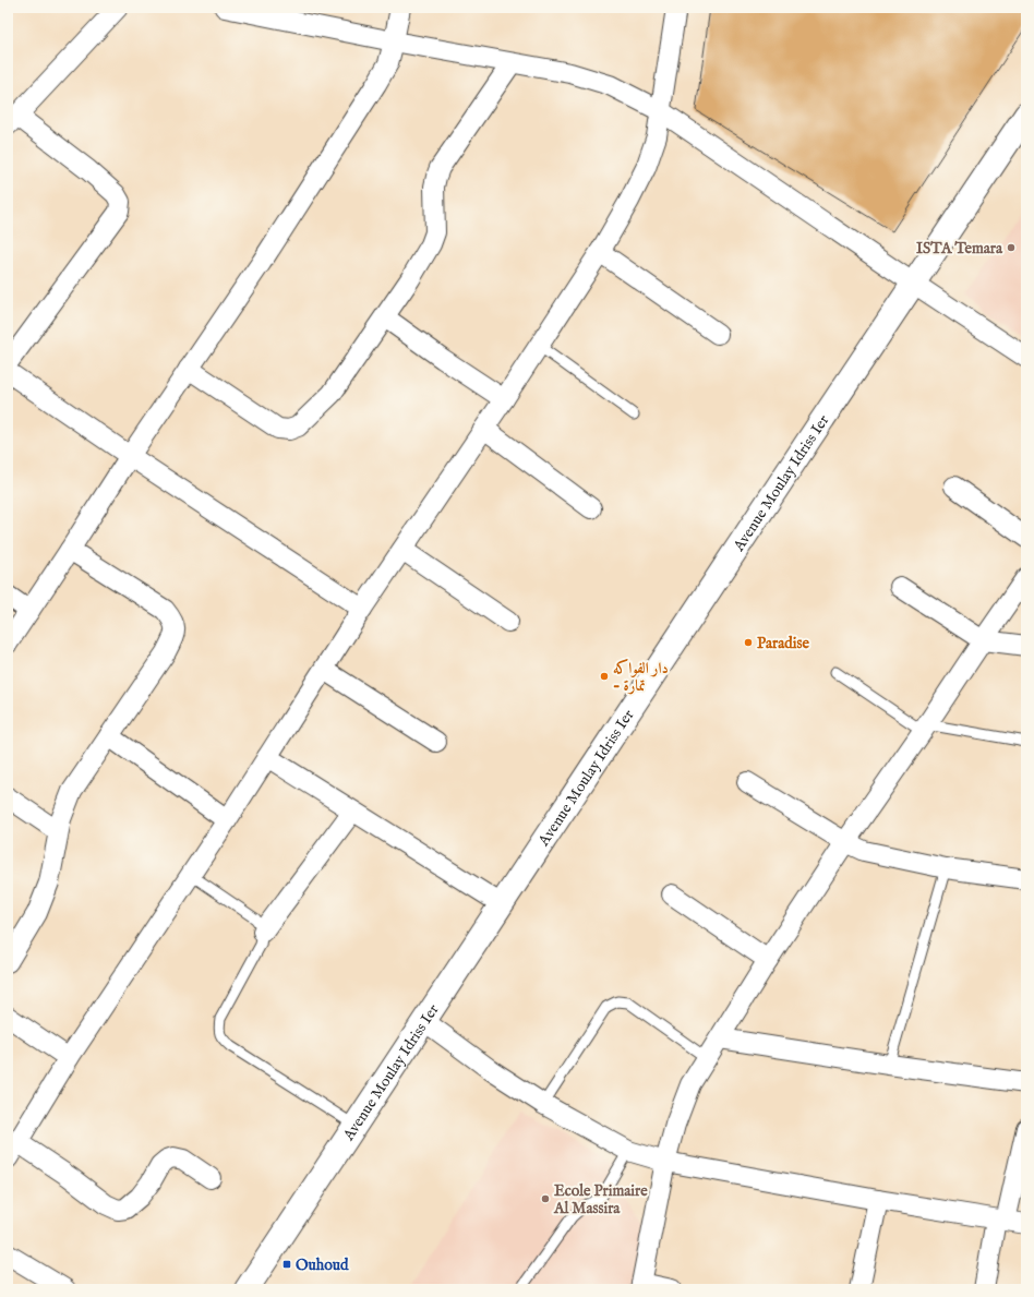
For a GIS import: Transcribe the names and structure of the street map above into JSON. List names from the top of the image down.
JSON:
{
  "streets": {
    "main road": ["Avenue Moulay Idriss Ier"]
  },
  "places": {
    "other": [
      "ISTA Temara",
      "Paradise",
      "دار الفواكه - تمارة",
      "Ecole Primaire Al Massira"
    ],
    "transit": ["Ouhoud"]
  }
}
